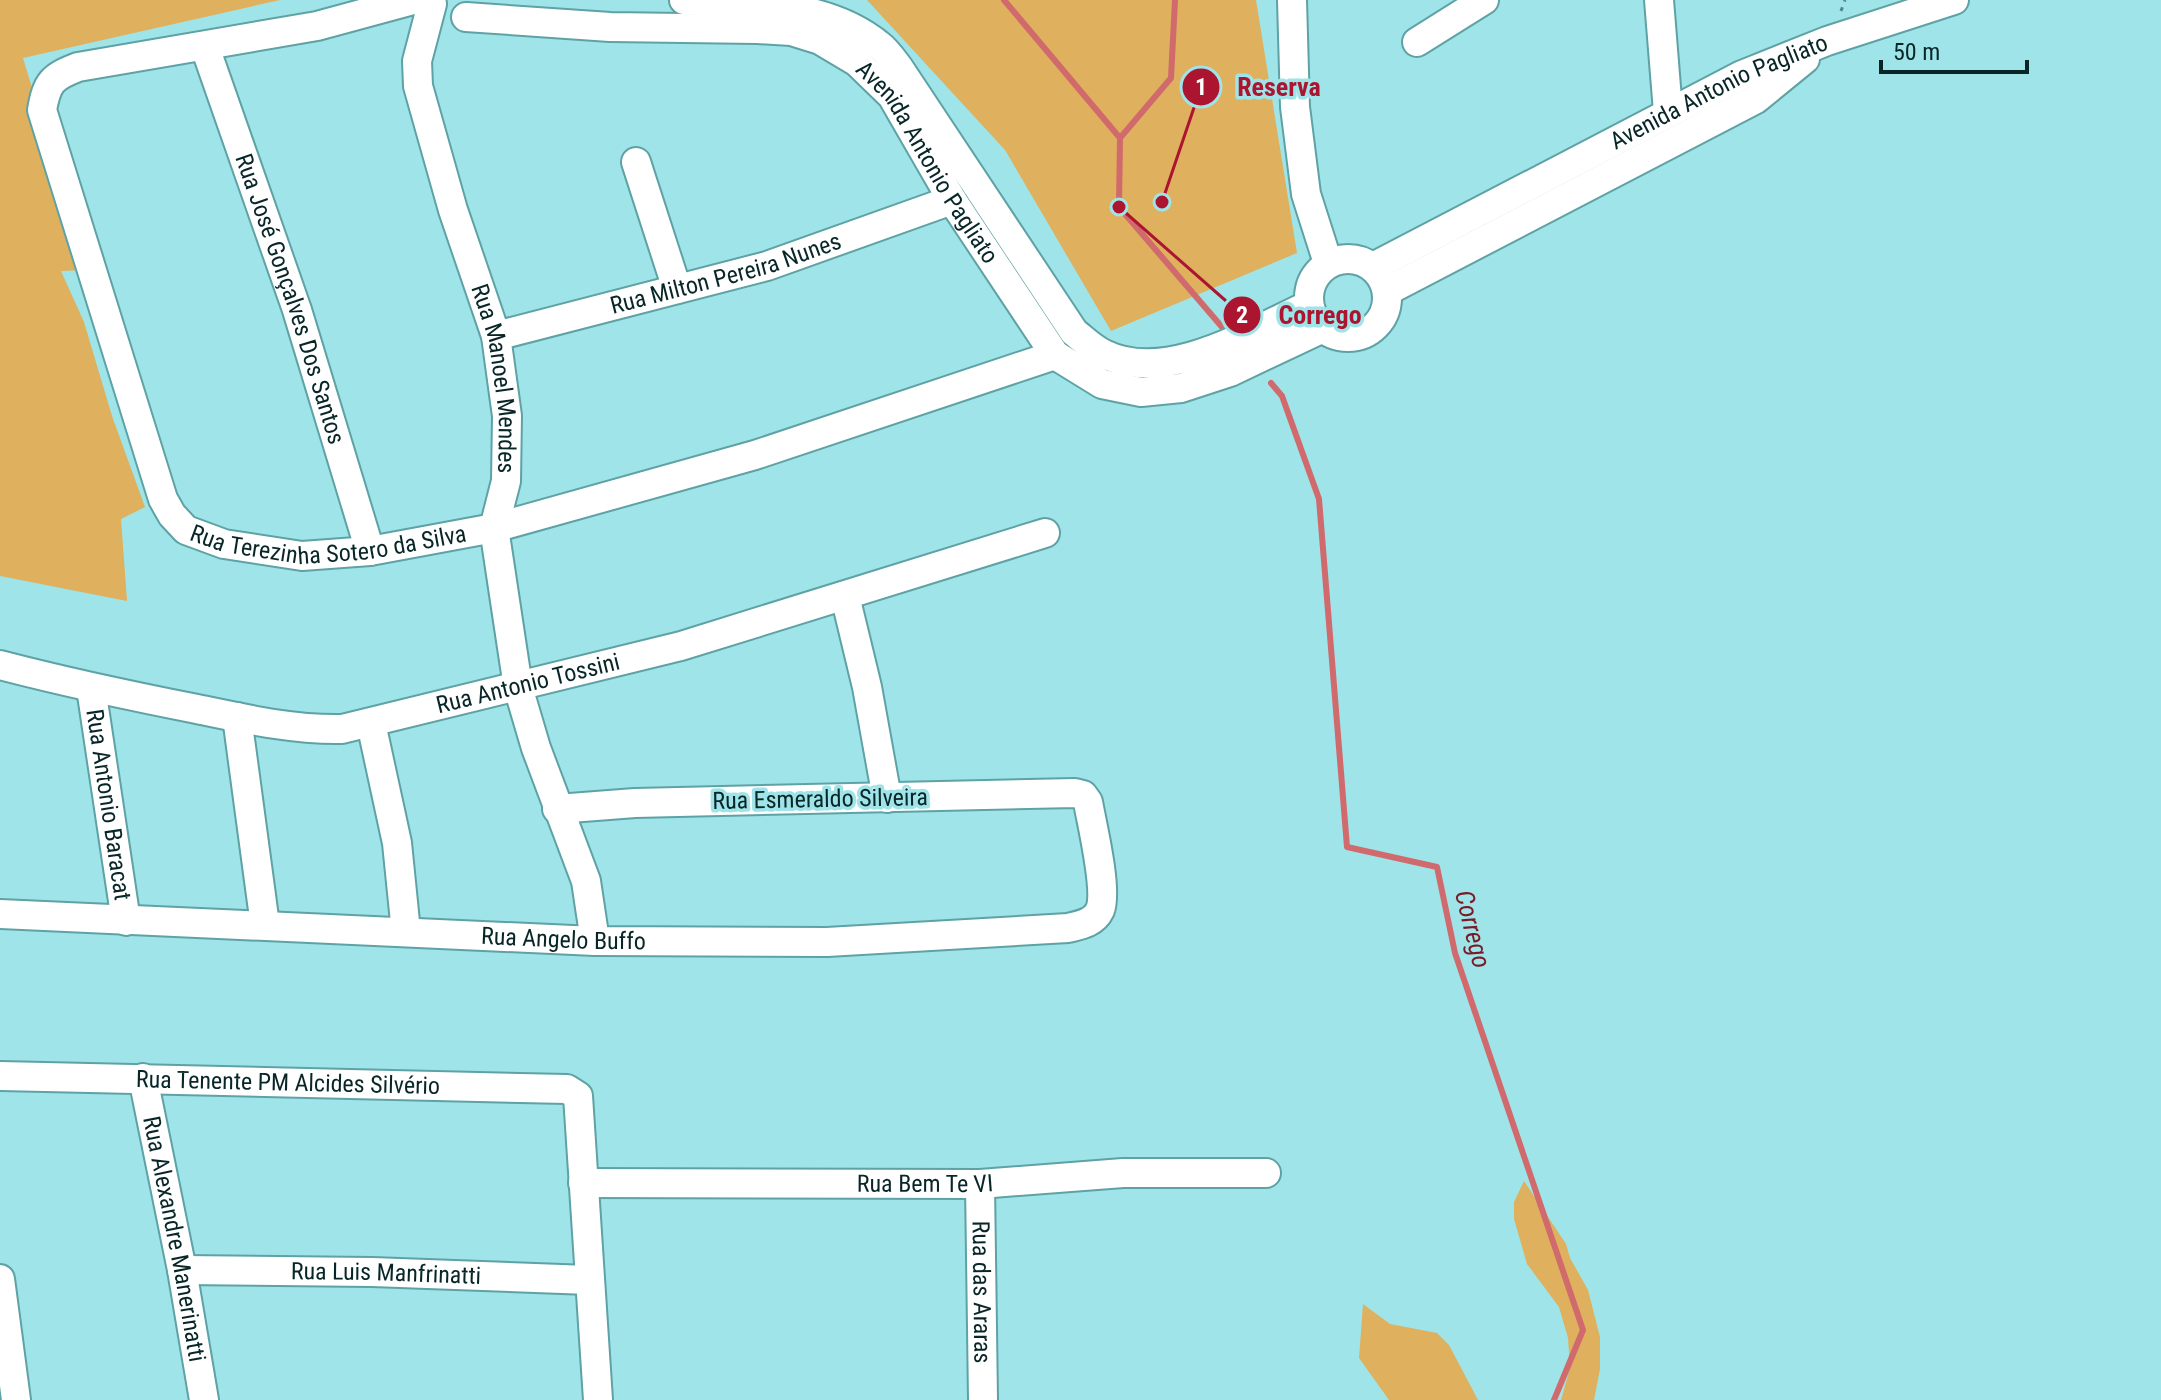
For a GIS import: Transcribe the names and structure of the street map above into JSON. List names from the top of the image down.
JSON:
{
  "streets": {
    "street": [
      "Avenida Antonio Pagliato",
      "Rua Milton Pereira Nunes",
      "Rua José Gonçalves Dos Santos",
      "Rua Manoel Mendes",
      "Rua Terezinha Sotero da Silva",
      "Rua Antonio Tossini",
      "Rua Esmeraldo Silveira",
      "Rua Antonio Baracat",
      "Rua Angelo Buffo",
      "Rua Tenente PM Alcides Silvério",
      "Rua Bem Te VI",
      "Rua Alexandre Manerinatti",
      "Rua Luis Manfrinatti",
      "Rua das Araras"
    ]
  },
  "crossings": [
    ["Avenida Antonio Pagliato", "Rua Milton Pereira Nunes"],
    ["Avenida Antonio Pagliato", "Rua Manoel Mendes"],
    ["Avenida Antonio Pagliato", "Rua Terezinha Sotero da Silva"],
    ["Rua Milton Pereira Nunes", "Rua Manoel Mendes"],
    ["Rua José Gonçalves Dos Santos", "Rua Terezinha Sotero da Silva"],
    ["Rua Manoel Mendes", "Rua Terezinha Sotero da Silva"],
    ["Rua Manoel Mendes", "Rua Antonio Tossini"],
    ["Rua Manoel Mendes", "Rua Esmeraldo Silveira"],
    ["Rua Manoel Mendes", "Rua Angelo Buffo"],
    ["Rua Antonio Tossini", "Rua Antonio Baracat"],
    ["Rua Esmeraldo Silveira", "Rua Angelo Buffo"],
    ["Rua Antonio Baracat", "Rua Angelo Buffo"],
    ["Rua Tenente PM Alcides Silvério", "Rua Bem Te VI"],
    ["Rua Tenente PM Alcides Silvério", "Rua Alexandre Manerinatti"],
    ["Rua Bem Te VI", "Rua das Araras"],
    ["Rua Alexandre Manerinatti", "Rua Luis Manfrinatti"]
  ],
  "water": ["Corrego"],
  "places": ["Reserva", "Corrego"],
  "scale_bar": "50 m"
}
